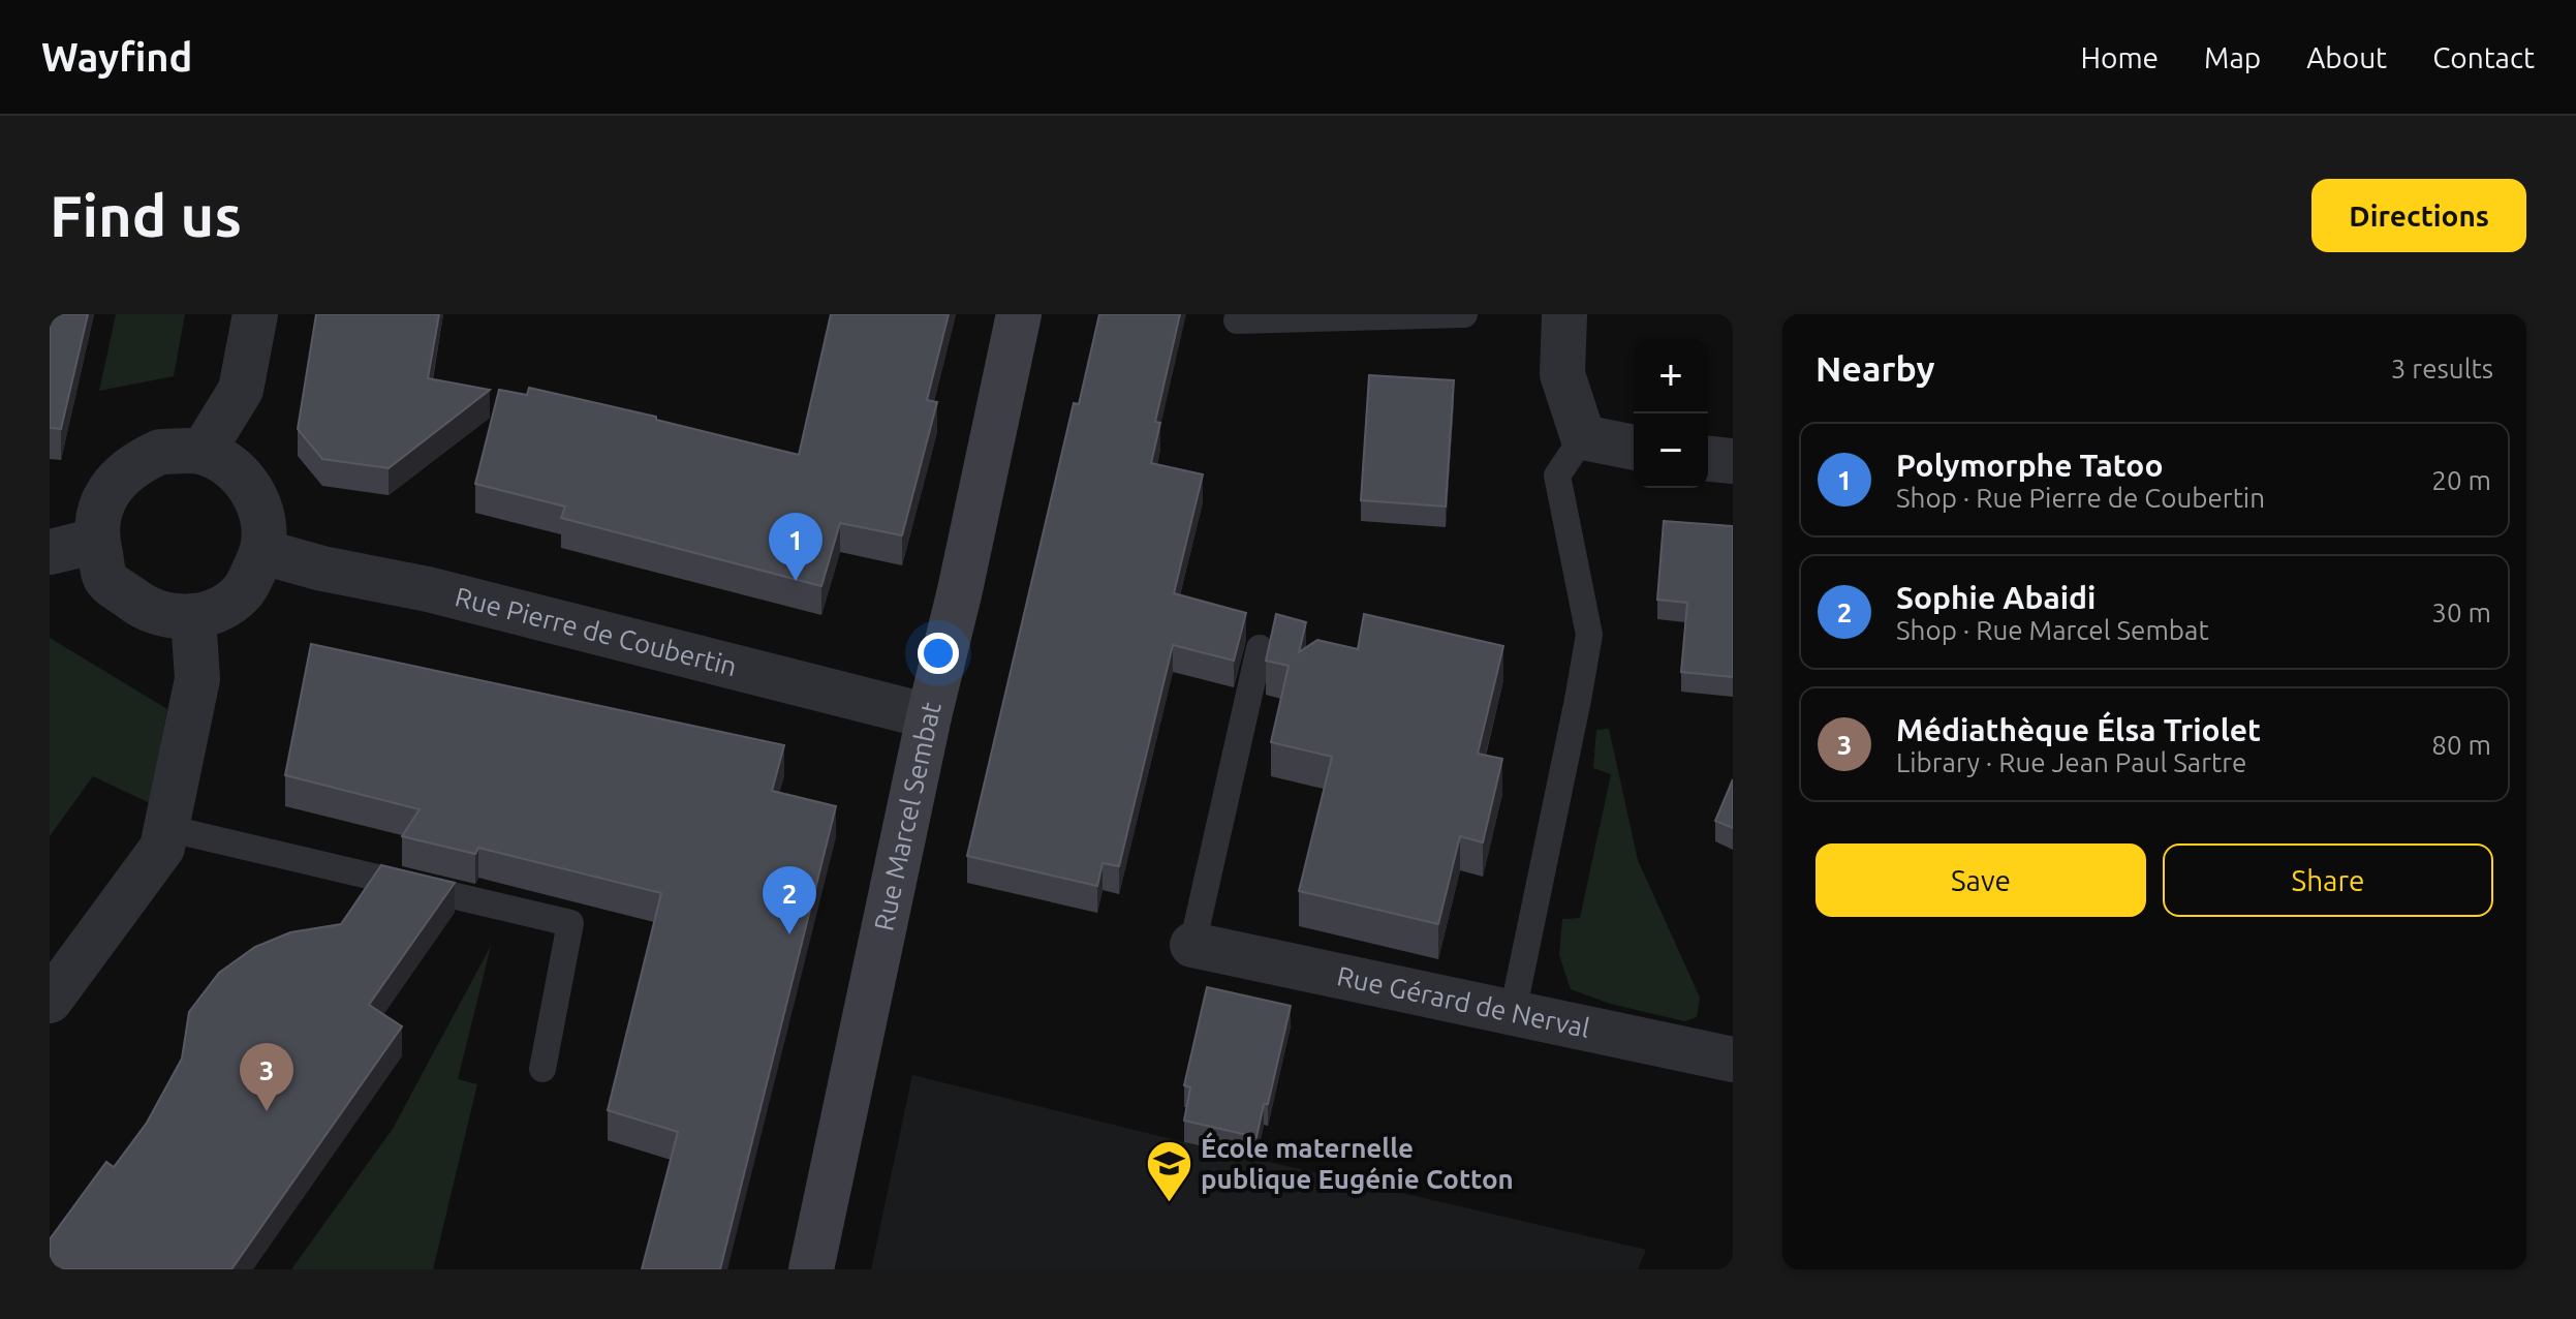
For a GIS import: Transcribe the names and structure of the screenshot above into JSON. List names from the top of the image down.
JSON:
{
  "streets": {
    "street": ["Rue Pierre de Coubertin", "Rue Marcel Sembat", "Rue Gérard de Nerval"]
  },
  "crossings": [
    ["Rue Pierre de Coubertin", "Rue Marcel Sembat"]
  ],
  "places": {
    "school or university": ["École maternelle publique Eugénie Cotton"]
  },
  "page": {
    "header": "Wayfind",
    "nav": [
      "Home",
      "Map",
      "About",
      "Contact"
    ],
    "buttons": [
      "Directions",
      ["Save", "Share"]
    ],
    "title": "Find us",
    "heading": ["Nearby", "3 results"],
    "map_buttons": ["+", "−"],
    "list": [
      {
        "mark": "1",
        "name": "Polymorphe Tatoo",
        "note": "Shop · Rue Pierre de Coubertin",
        "value": "20 m"
      },
      {
        "mark": "2",
        "name": "Sophie Abaidi",
        "note": "Shop · Rue Marcel Sembat",
        "value": "30 m"
      },
      {
        "mark": "3",
        "name": "Médiathèque Élsa Triolet",
        "note": "Library · Rue Jean Paul Sartre",
        "value": "80 m"
      }
    ],
    "pins": ["1", "2", "3"]
  }
}
